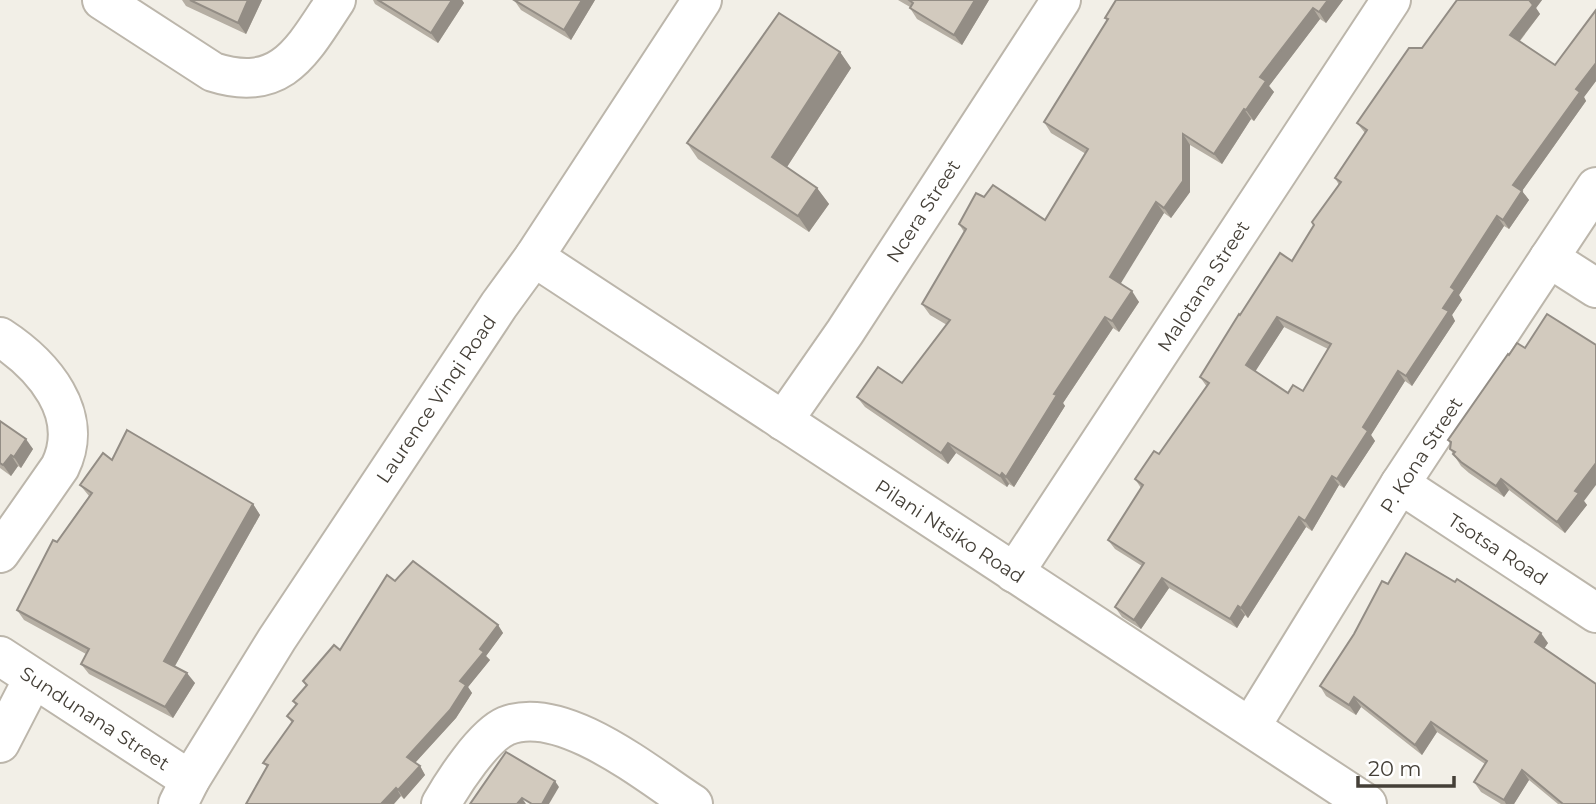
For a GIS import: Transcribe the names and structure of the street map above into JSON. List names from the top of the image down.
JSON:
{
  "streets": {
    "street": [
      "Ncera Street",
      "Malotana Street",
      "Laurence Vinqi Road",
      "P. Kona Street",
      "Pilani Ntsiko Road",
      "Tsotsa Road",
      "Sundunana Street"
    ]
  },
  "crossings": [
    ["Ncera Street", "Pilani Ntsiko Road"],
    ["Malotana Street", "Pilani Ntsiko Road"],
    ["Laurence Vinqi Road", "Pilani Ntsiko Road"],
    ["Laurence Vinqi Road", "Sundunana Street"],
    ["P. Kona Street", "Pilani Ntsiko Road"],
    ["P. Kona Street", "Tsotsa Road"]
  ],
  "scale_bar": "20 m"
}
